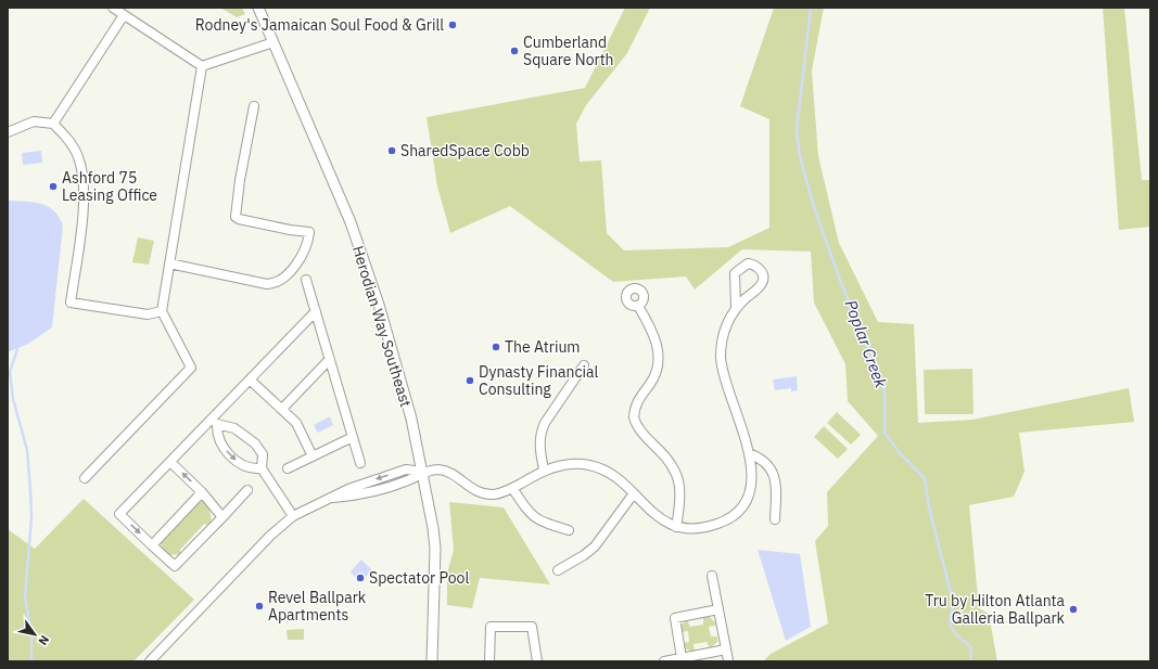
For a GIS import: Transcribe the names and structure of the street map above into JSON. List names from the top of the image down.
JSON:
{
  "streets": {
    "street": ["Herodian Way Southeast"]
  },
  "water": ["Poplar Creek"],
  "places": [
    "Rodney's Jamaican Soul Food & Grill",
    "Cumberland Square North",
    "SharedSpace Cobb",
    "Ashford 75 Leasing Office",
    "The Atrium",
    "Dynasty Financial Consulting",
    "Spectator Pool",
    "Revel Ballpark Apartments",
    "Tru by Hilton Atlanta Galleria Ballpark"
  ],
  "north": "bottom right"
}
